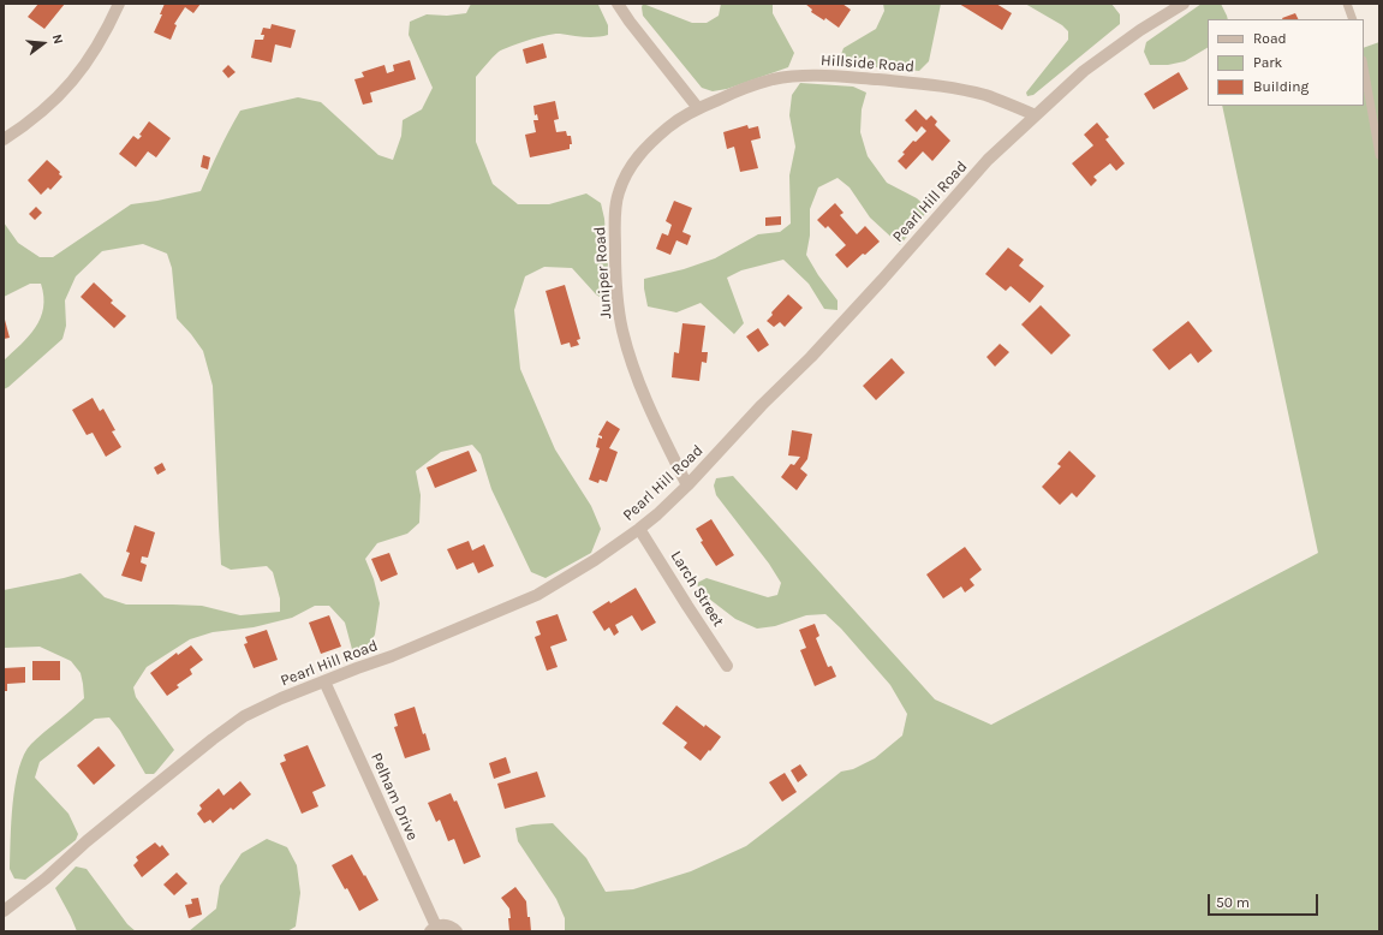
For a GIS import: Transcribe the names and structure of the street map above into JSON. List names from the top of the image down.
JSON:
{
  "streets": {
    "street": [
      "Hillside Road",
      "Pearl Hill Road",
      "Juniper Road",
      "Larch Street",
      "Pelham Drive"
    ]
  },
  "crossings": [
    ["Hillside Road", "Pearl Hill Road"],
    ["Hillside Road", "Juniper Road"],
    ["Pearl Hill Road", "Juniper Road"],
    ["Pearl Hill Road", "Larch Street"],
    ["Pearl Hill Road", "Pelham Drive"]
  ],
  "legend": ["Road", "Park", "Building"],
  "scale_bar": "50 m",
  "north": "right"
}
